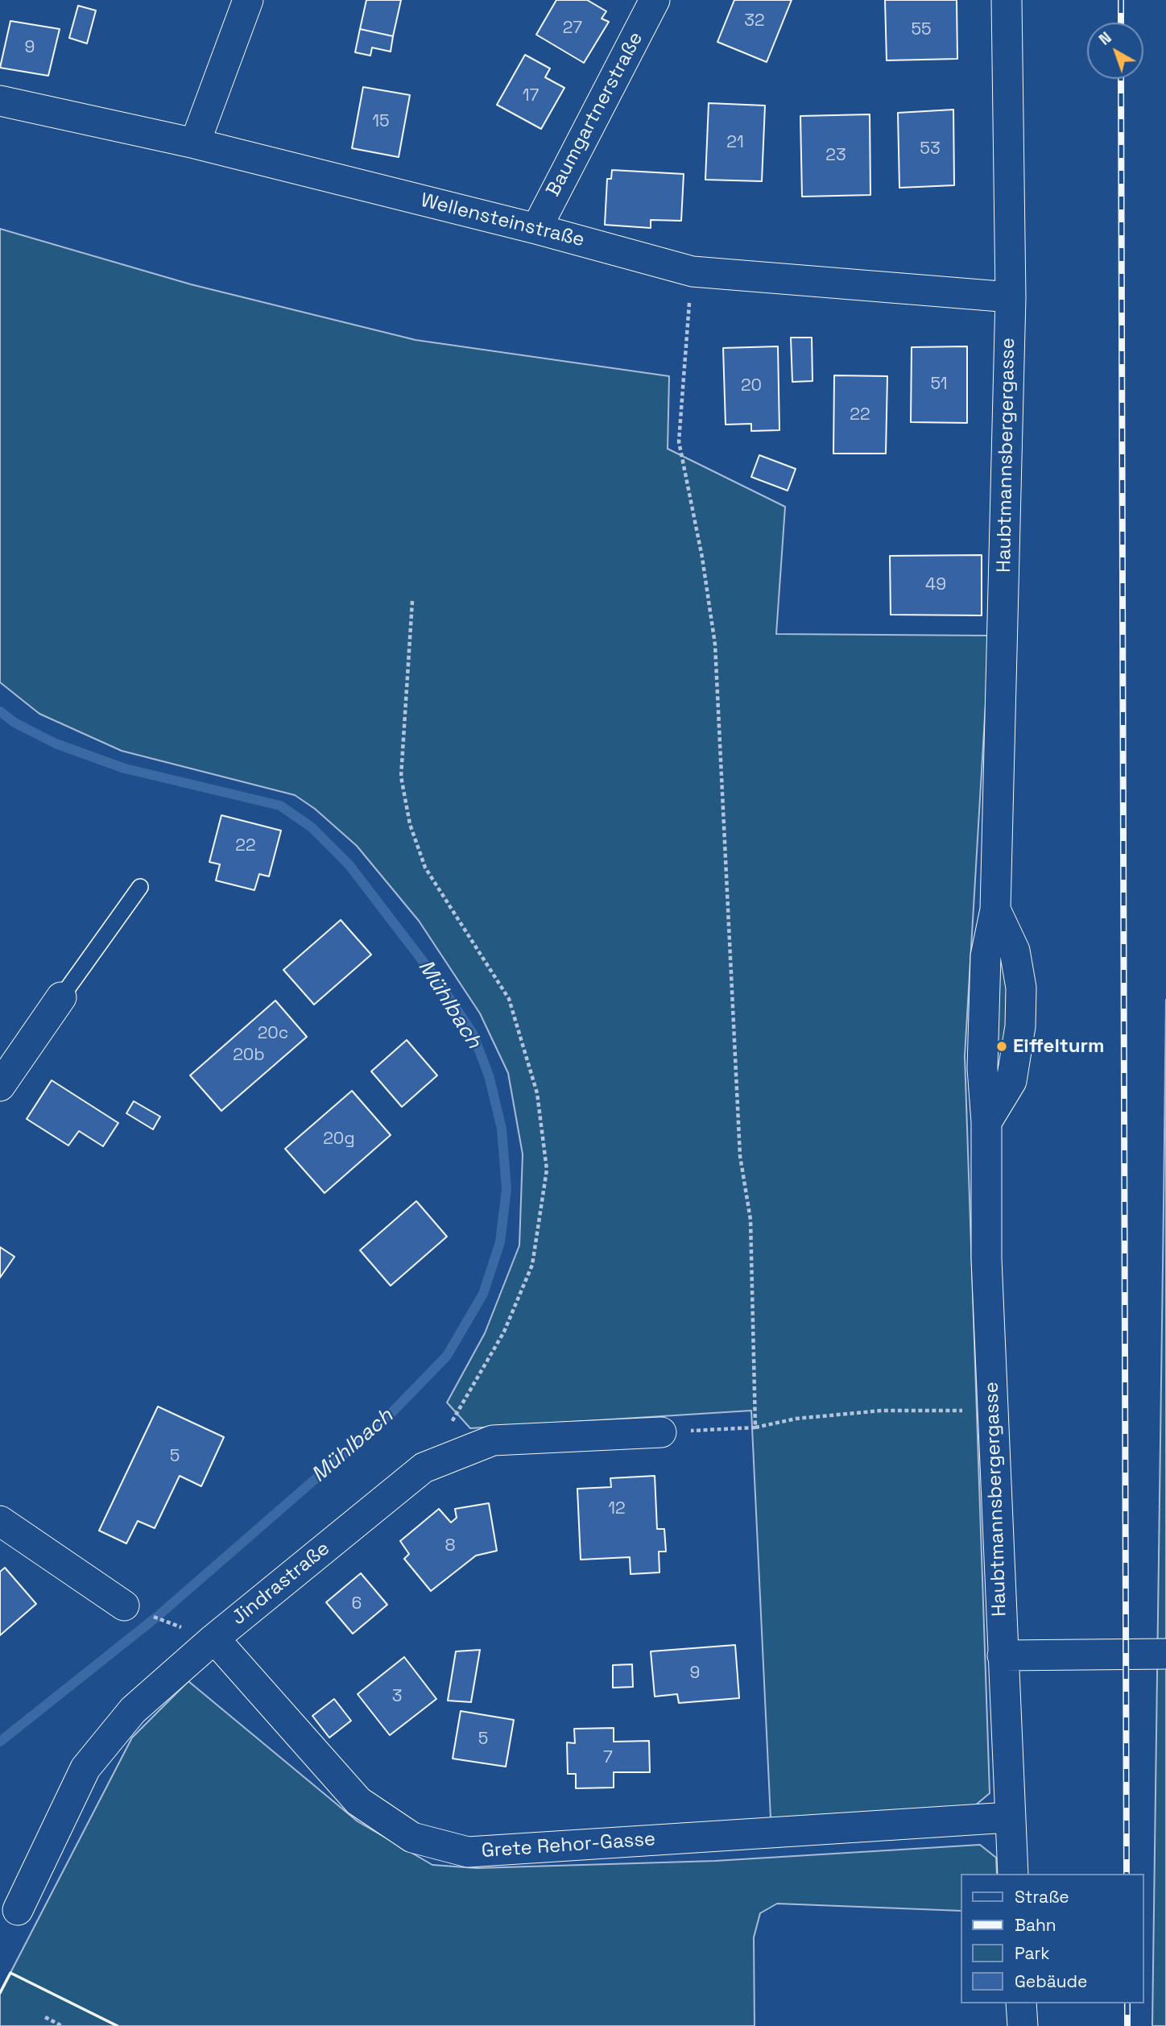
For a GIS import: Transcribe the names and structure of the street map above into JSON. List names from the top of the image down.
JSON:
{
  "streets": {
    "street": [
      "Baumgartnerstraße",
      "Wellensteinstraße",
      "Haubtmannsbergergasse",
      "Jindrastraße",
      "Grete Rehor-Gasse"
    ]
  },
  "crossings": [
    ["Baumgartnerstraße", "Wellensteinstraße"],
    ["Wellensteinstraße", "Haubtmannsbergergasse"],
    ["Haubtmannsbergergasse", "Grete Rehor-Gasse"],
    ["Jindrastraße", "Grete Rehor-Gasse"]
  ],
  "water": ["Mühlbach"],
  "places": ["Eiffelturm"],
  "house_numbers": [
    "32",
    "27",
    "55",
    "9",
    "17",
    "15",
    "21",
    "53",
    "23",
    "51",
    "20",
    "22",
    "49",
    "22",
    "20c",
    "20b",
    "20g",
    "5",
    "12",
    "8",
    "6",
    "9",
    "3",
    "5",
    "7"
  ],
  "legend": [
    "Straße",
    "Bahn",
    "Park",
    "Gebäude"
  ],
  "north": "top left"
}
